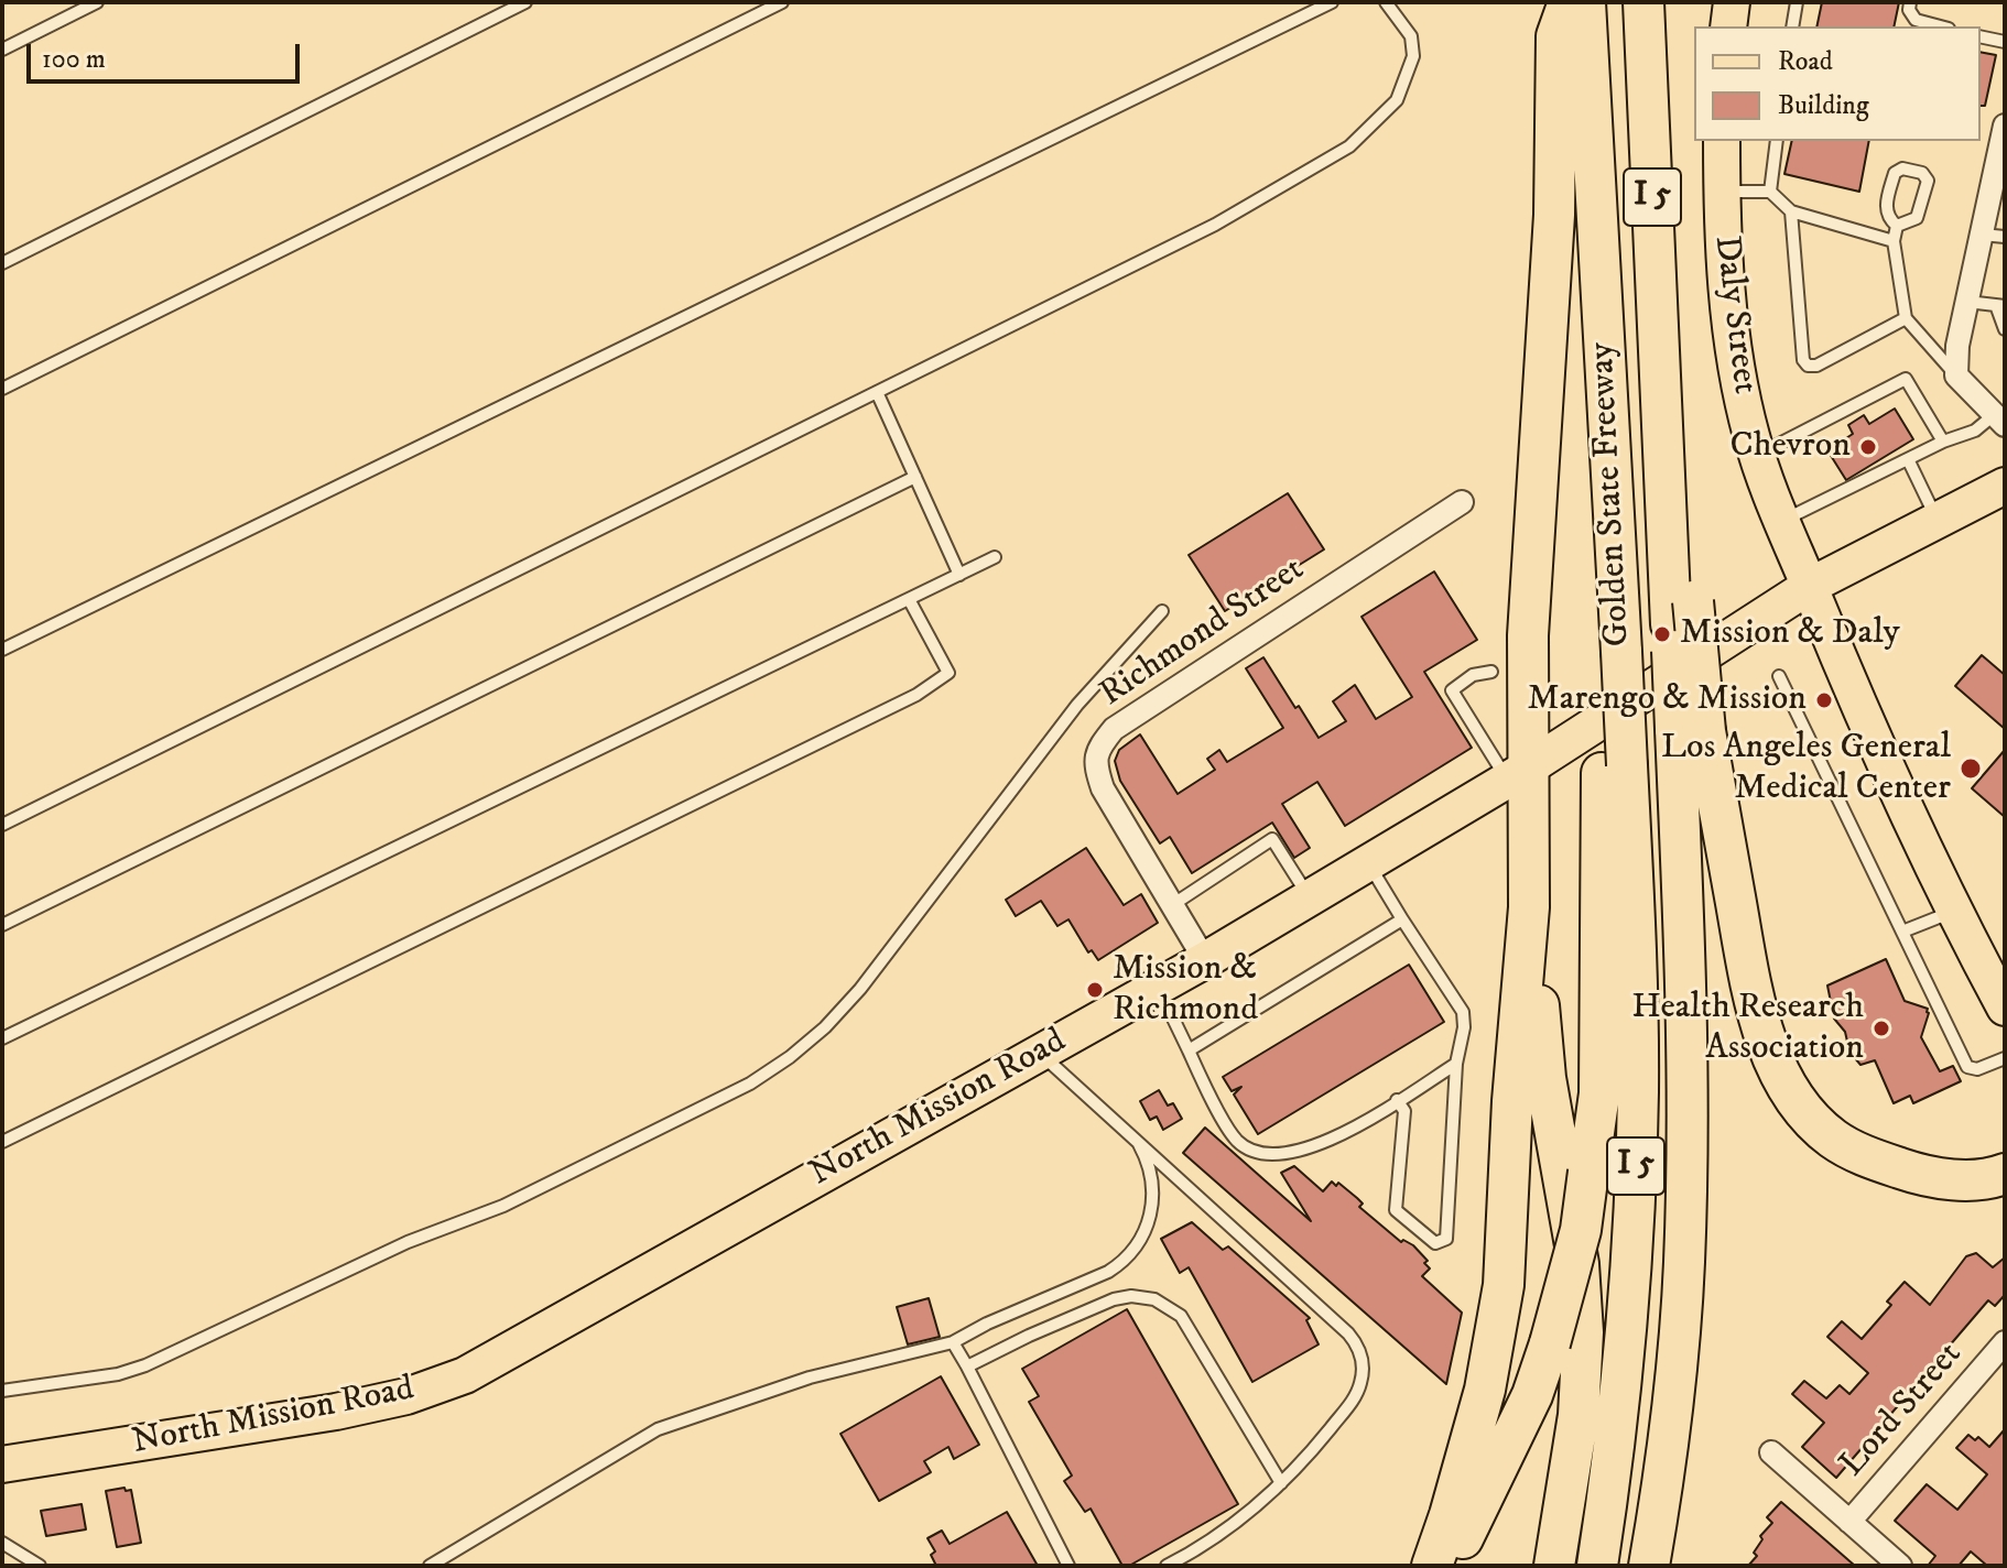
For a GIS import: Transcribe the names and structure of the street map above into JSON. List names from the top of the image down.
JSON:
{
  "streets": {
    "highway": ["I 5", "Golden State Freeway"],
    "main road": ["Daly Street", "North Mission Road"],
    "street": ["Richmond Street", "Lord Street"]
  },
  "crossings": [
    ["I 5", "Golden State Freeway"],
    ["Daly Street", "North Mission Road"],
    ["Richmond Street", "North Mission Road"]
  ],
  "places": [
    "Chevron",
    "Mission & Daly",
    "Marengo & Mission",
    "Los Angeles General Medical Center",
    "Mission & Richmond",
    "Health Research Association"
  ],
  "legend": ["Road", "Building"],
  "scale_bar": "100 m"
}
